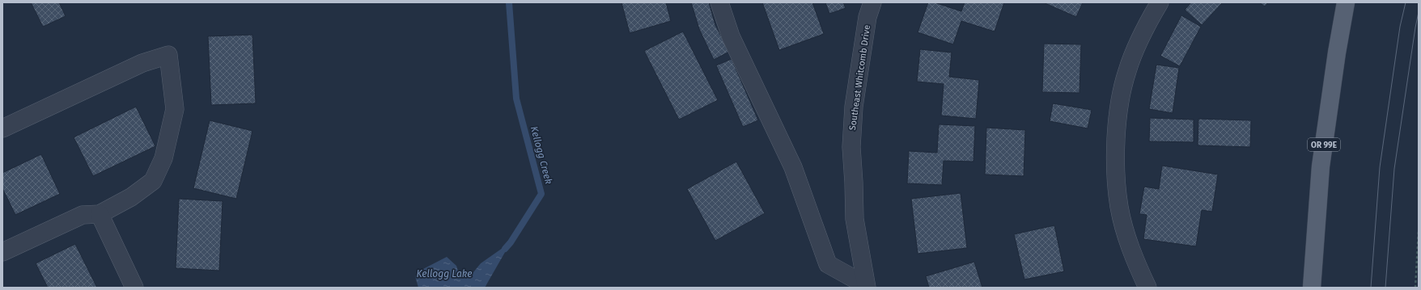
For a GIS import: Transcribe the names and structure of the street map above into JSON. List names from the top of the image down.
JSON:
{
  "streets": {
    "main road": ["OR 99E"],
    "street": ["Southeast Whitcomb Drive"]
  },
  "water": ["Kellogg Creek", "Kellogg Lake"]
}
